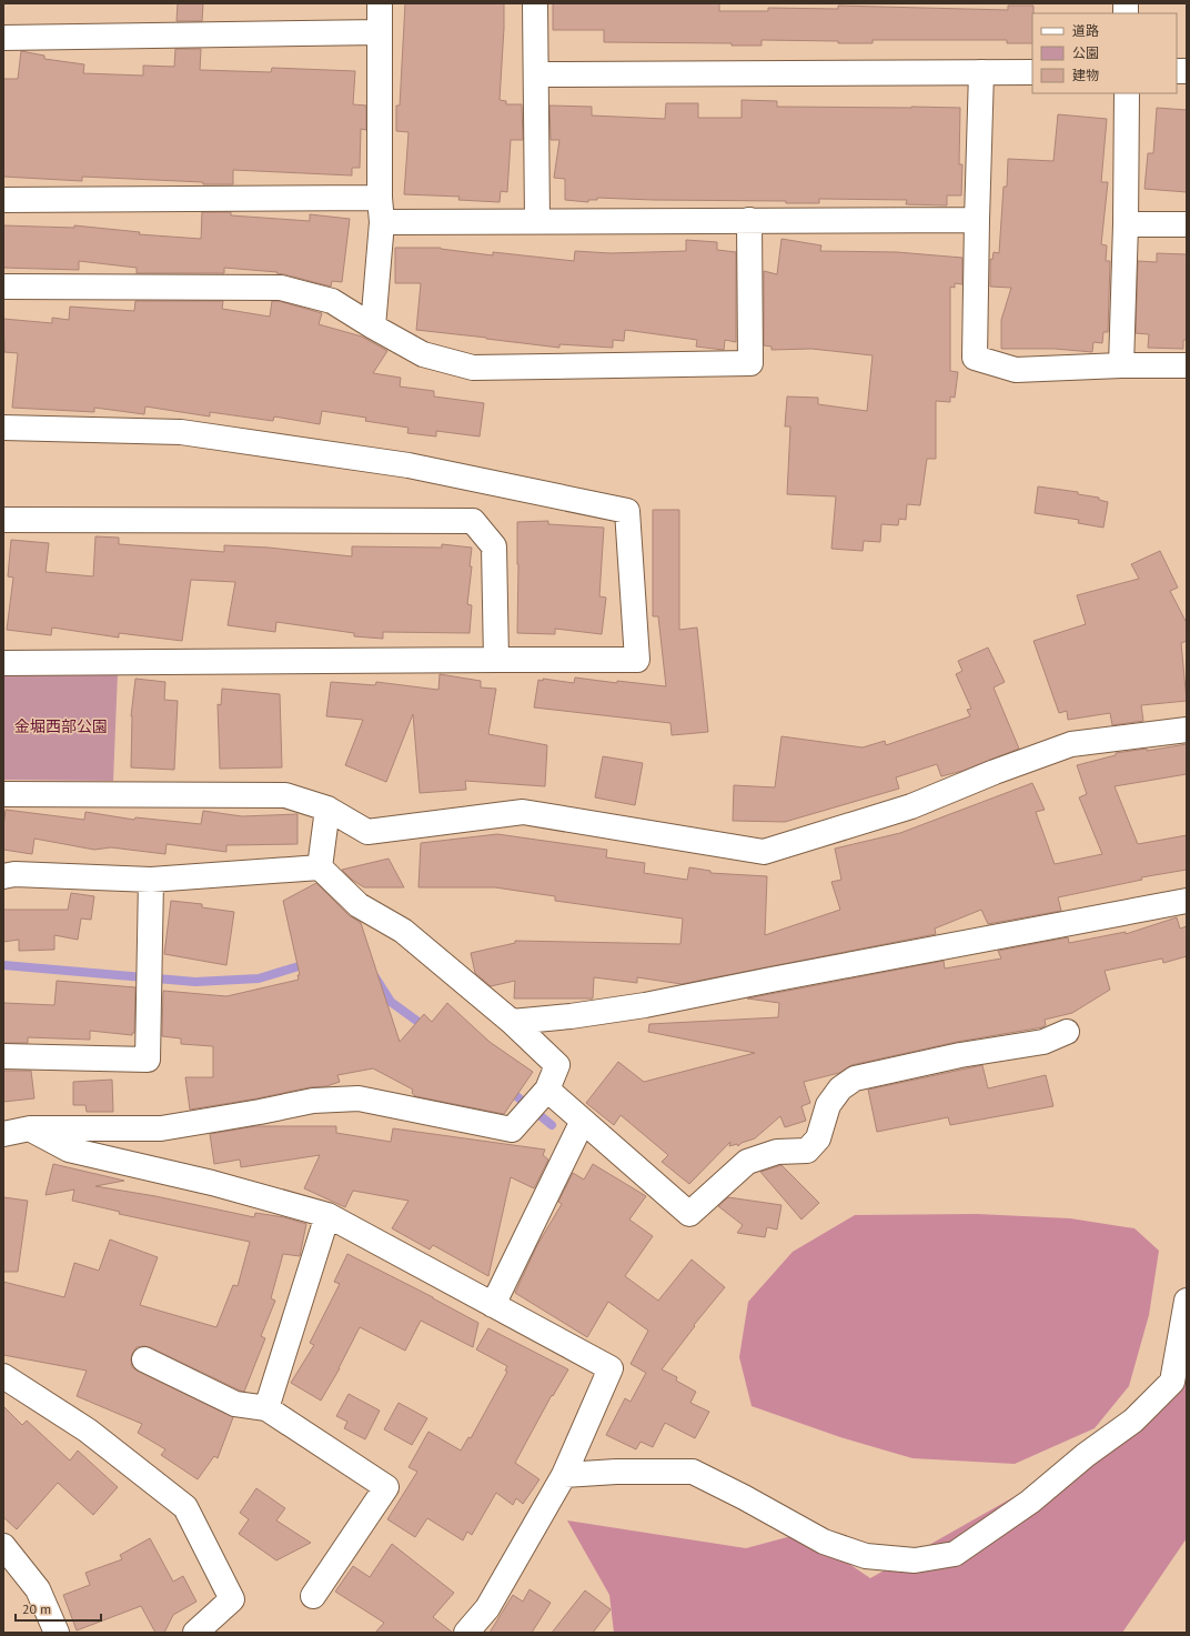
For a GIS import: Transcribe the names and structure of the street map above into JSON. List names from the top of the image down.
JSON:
{
  "parks": ["金堀西部公園"],
  "legend": ["道路", "公園", "建物"],
  "scale_bar": "20 m"
}
